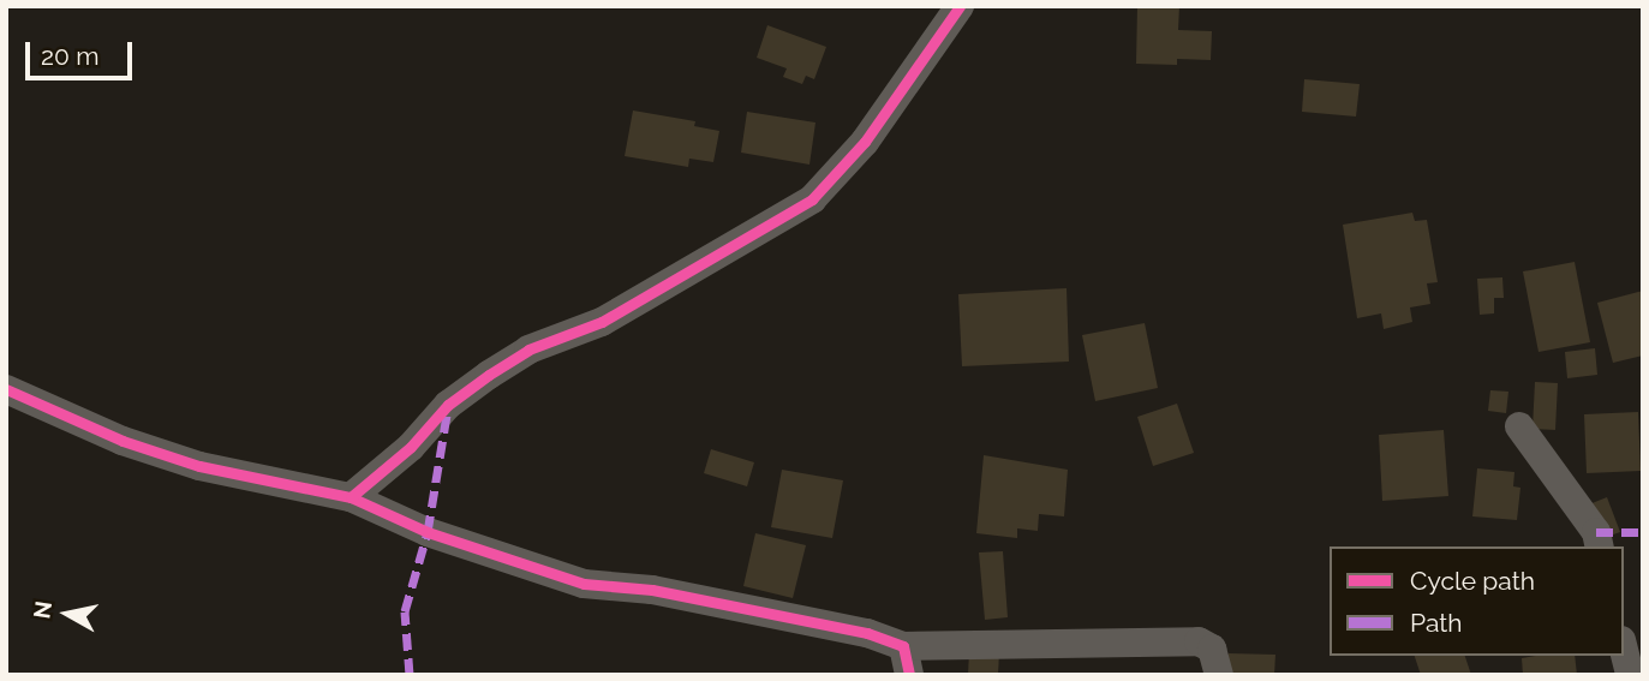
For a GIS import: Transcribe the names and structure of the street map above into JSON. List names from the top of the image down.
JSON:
{
  "legend": ["Cycle path", "Path"],
  "scale_bar": "20 m",
  "north": "left"
}
